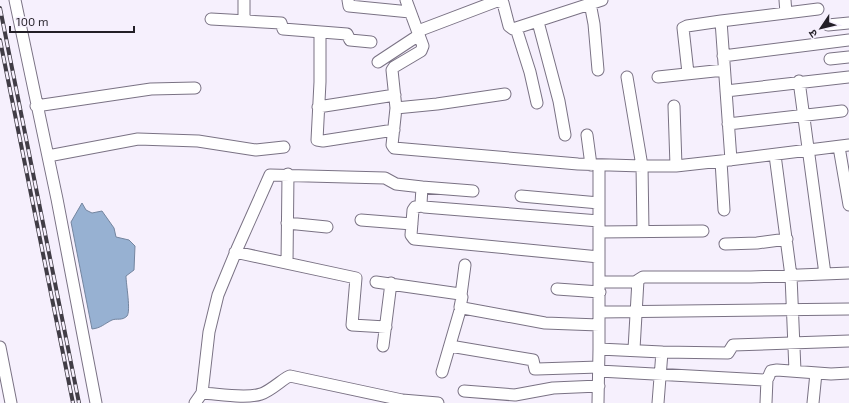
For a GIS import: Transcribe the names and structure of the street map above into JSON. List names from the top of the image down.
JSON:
{
  "scale_bar": "100 m",
  "north": "bottom left"
}
